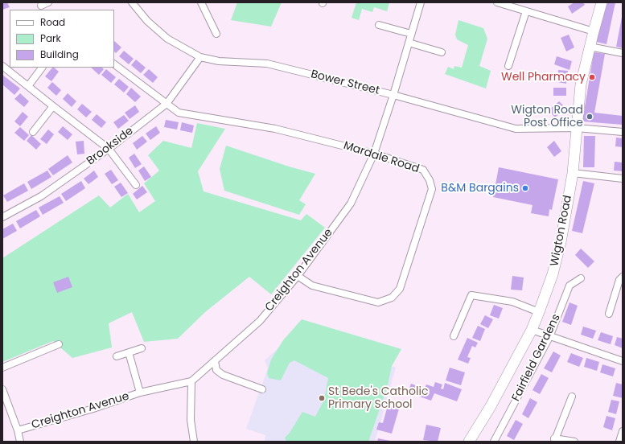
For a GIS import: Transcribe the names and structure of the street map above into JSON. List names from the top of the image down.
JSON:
{
  "streets": {
    "main road": ["Wigton Road"],
    "street": [
      "Bower Street",
      "Brookside",
      "Mardale Road",
      "Creighton Avenue",
      "Fairfield Gardens"
    ]
  },
  "crossings": [
    ["Bower Street", "Brookside"],
    ["Bower Street", "Wigton Road"],
    ["Bower Street", "Creighton Avenue"],
    ["Brookside", "Mardale Road"],
    ["Mardale Road", "Creighton Avenue"]
  ],
  "places": [
    "Well Pharmacy",
    "Wigton Road Post Office",
    "B&M Bargains",
    "St Bede's Catholic Primary School"
  ],
  "legend": ["Road", "Park", "Building"]
}
